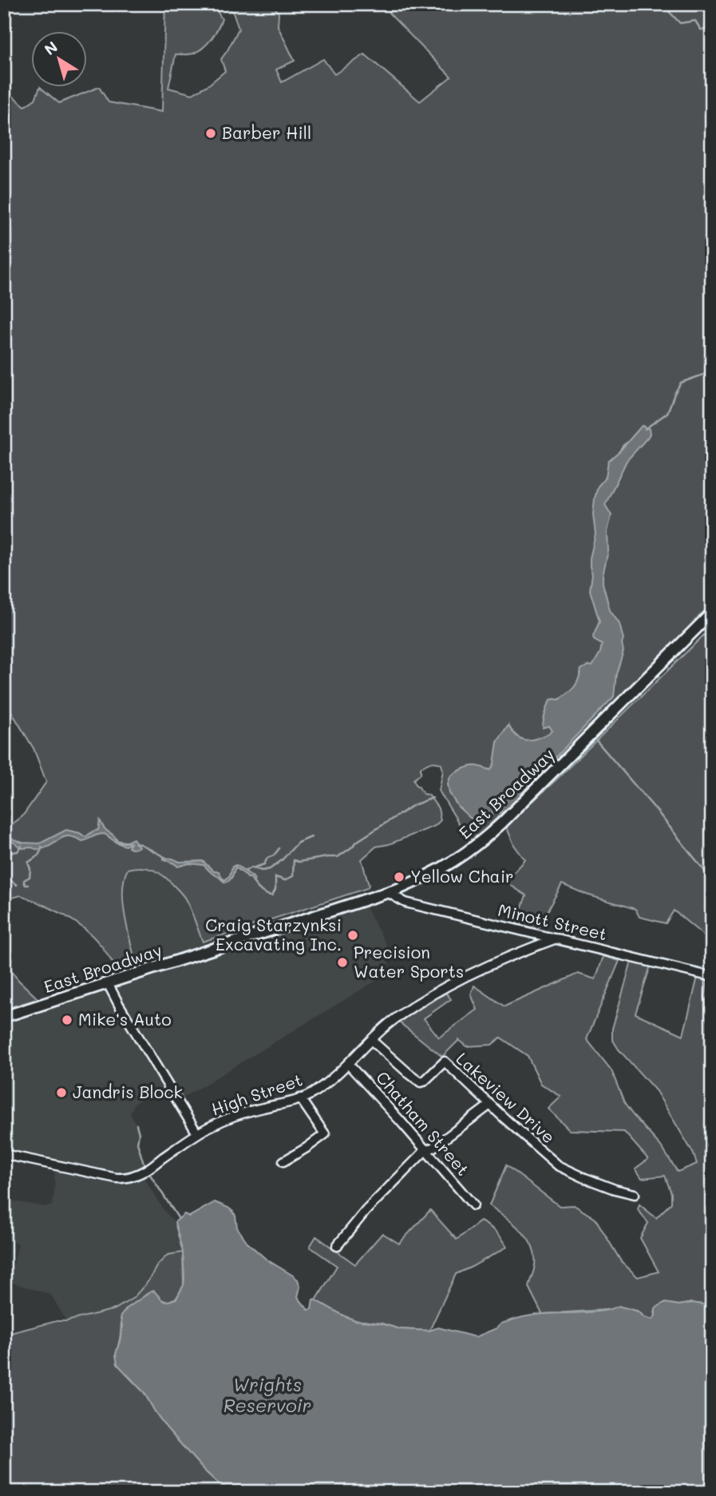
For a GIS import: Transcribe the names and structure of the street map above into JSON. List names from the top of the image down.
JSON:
{
  "streets": {
    "main road": ["East Broadway"],
    "street": [
      "Minott Street",
      "High Street",
      "Lakeview Drive",
      "Chatham Street"
    ]
  },
  "crossings": [
    ["East Broadway", "Minott Street"],
    ["Minott Street", "High Street"],
    ["High Street", "Lakeview Drive"],
    ["High Street", "Chatham Street"]
  ],
  "water": ["Wrights Reservoir"],
  "places": [
    "Barber Hill",
    "Yellow Chair",
    "Craig Starzynksi Excavating Inc.",
    "Precision Water Sports",
    "Mike's Auto",
    "Jandris Block"
  ],
  "north": "top left"
}
